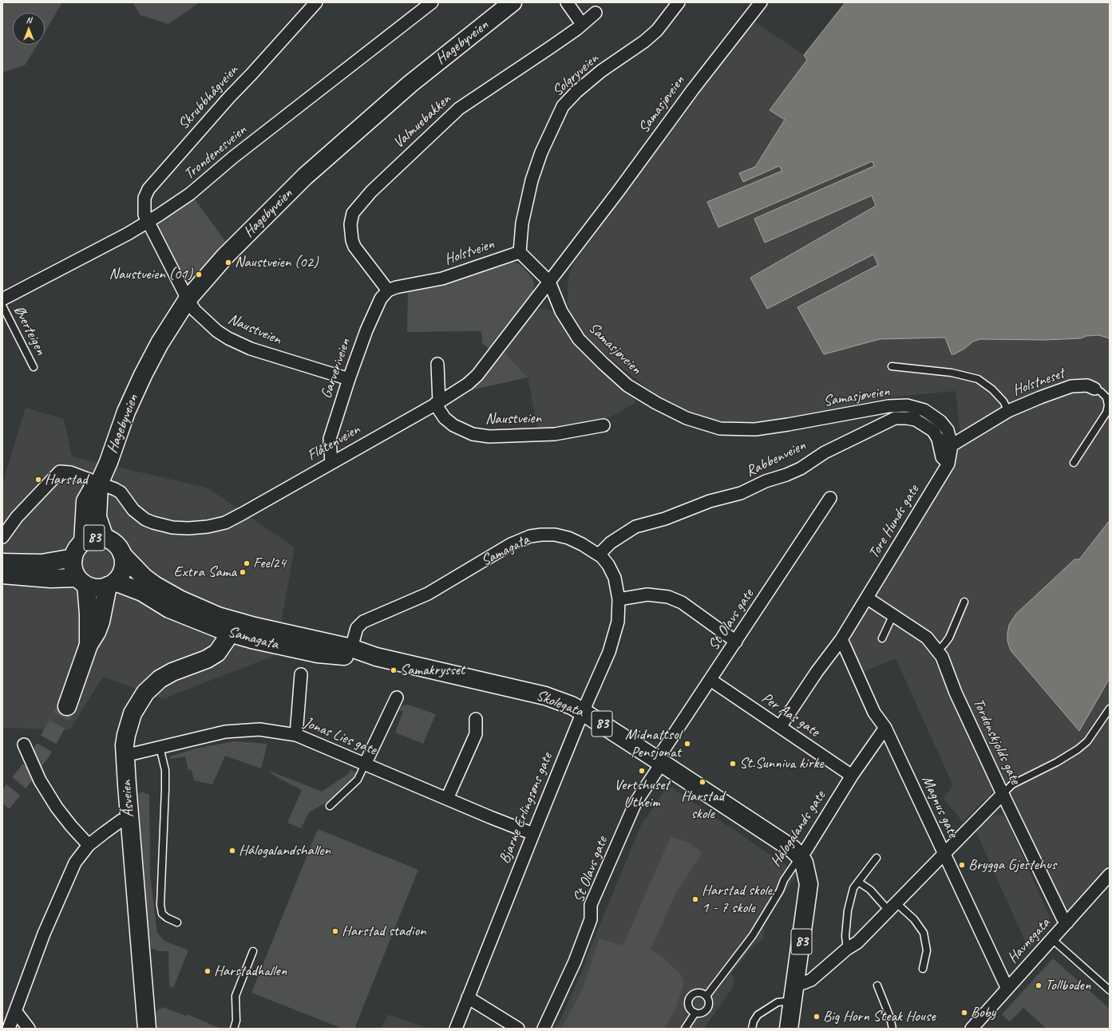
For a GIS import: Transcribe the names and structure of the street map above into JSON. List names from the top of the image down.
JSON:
{
  "streets": {
    "main road": [
      "Hagebyveien",
      "83",
      "Samagata",
      "Skolegata",
      "Åsveien"
    ],
    "street": [
      "Solgryveien",
      "Skrubbhågveien",
      "Samasjøveien",
      "Valmuebakken",
      "Trondenesveien",
      "Holstveien",
      "Naustveien",
      "Garveriveien",
      "Holstneset",
      "Flåtenveien",
      "Rabbenveien",
      "Tore Hunds gate",
      "St Olavs gate",
      "Per Aas gate",
      "Jonas Lies gate",
      "Tordenskjolds gate",
      "Magnus gate",
      "Bjarne Erlingsøns gate",
      "Hålogalands gate",
      "Havnegata"
    ],
    "lane": ["Øverteigen"]
  },
  "crossings": [
    ["Hagebyveien", "Naustveien"],
    ["Hagebyveien", "Flåtenveien"],
    ["Hagebyveien", "83"],
    ["Hagebyveien", "Samagata"],
    ["Solgryveien", "Holstveien"],
    ["Skrubbhågveien", "Trondenesveien"],
    ["Skrubbhågveien", "Naustveien"],
    ["Samasjøveien", "Holstneset"],
    ["Samasjøveien", "Flåtenveien"],
    ["Samasjøveien", "Rabbenveien"],
    ["Samasjøveien", "Tore Hunds gate"],
    ["Valmuebakken", "Holstveien"],
    ["Valmuebakken", "Garveriveien"],
    ["Trondenesveien", "Naustveien"],
    ["Holstveien", "Garveriveien"],
    ["Naustveien", "Garveriveien"],
    ["Naustveien", "Flåtenveien"],
    ["Garveriveien", "Flåtenveien"],
    ["Rabbenveien", "Tore Hunds gate"],
    ["Rabbenveien", "Samagata"],
    ["Tore Hunds gate", "Per Aas gate"],
    ["Tore Hunds gate", "Tordenskjolds gate"],
    ["Tore Hunds gate", "Magnus gate"],
    ["83", "Samagata"],
    ["83", "Skolegata"],
    ["83", "Hålogalands gate"],
    ["Samagata", "Skolegata"],
    ["Samagata", "Åsveien"],
    ["Samagata", "Bjarne Erlingsøns gate"],
    ["St Olavs gate", "Skolegata"],
    ["St Olavs gate", "Per Aas gate"],
    ["Skolegata", "Bjarne Erlingsøns gate"],
    ["Skolegata", "Hålogalands gate"],
    ["Per Aas gate", "Hålogalands gate"],
    ["Jonas Lies gate", "Åsveien"],
    ["Jonas Lies gate", "Bjarne Erlingsøns gate"],
    ["Tordenskjolds gate", "Havnegata"],
    ["Magnus gate", "Hålogalands gate"],
    ["Magnus gate", "Havnegata"]
  ],
  "places": [
    "Naustveien (02)",
    "Naustveien (01)",
    "Harstad",
    "Feel24",
    "Extra Sama",
    "Samakrysset",
    "Midnattsol Pensjonat",
    "St.Sunniva kirke",
    "Vertshuset Utheim",
    "Harstad skole",
    "Hålogalandshallen",
    "Brygga Gjestehus",
    "Harstad skole, 1 - 7 skole",
    "Harstad stadion",
    "Harstadhallen",
    "Tollboden",
    "Boby",
    "Big Horn Steak House"
  ],
  "north": "top"
}
